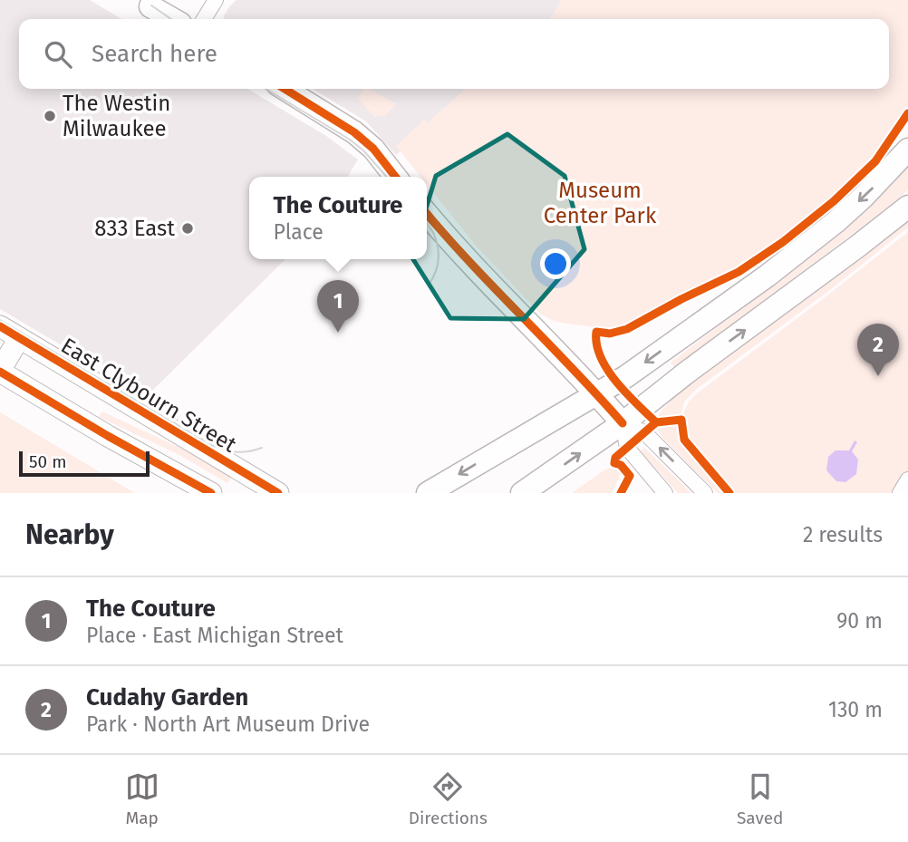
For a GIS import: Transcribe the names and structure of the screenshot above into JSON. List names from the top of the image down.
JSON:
{
  "streets": {
    "main road": ["East Clybourn Street"]
  },
  "parks": ["Museum Center Park"],
  "places": ["The Westin Milwaukee", "833 East"],
  "scale_bar": "50 m",
  "page": {
    "search": "Search here",
    "popup": ["The Couture", "Place"],
    "pins": ["1", "2"],
    "scale": "50 m",
    "heading": ["Nearby", "2 results"],
    "list": [
      {
        "mark": "1",
        "name": "The Couture",
        "note": "Place · East Michigan Street",
        "value": "90 m"
      },
      {
        "mark": "2",
        "name": "Cudahy Garden",
        "note": "Park · North Art Museum Drive",
        "value": "130 m"
      }
    ],
    "nav": ["Map", "Directions", "Saved"]
  }
}
